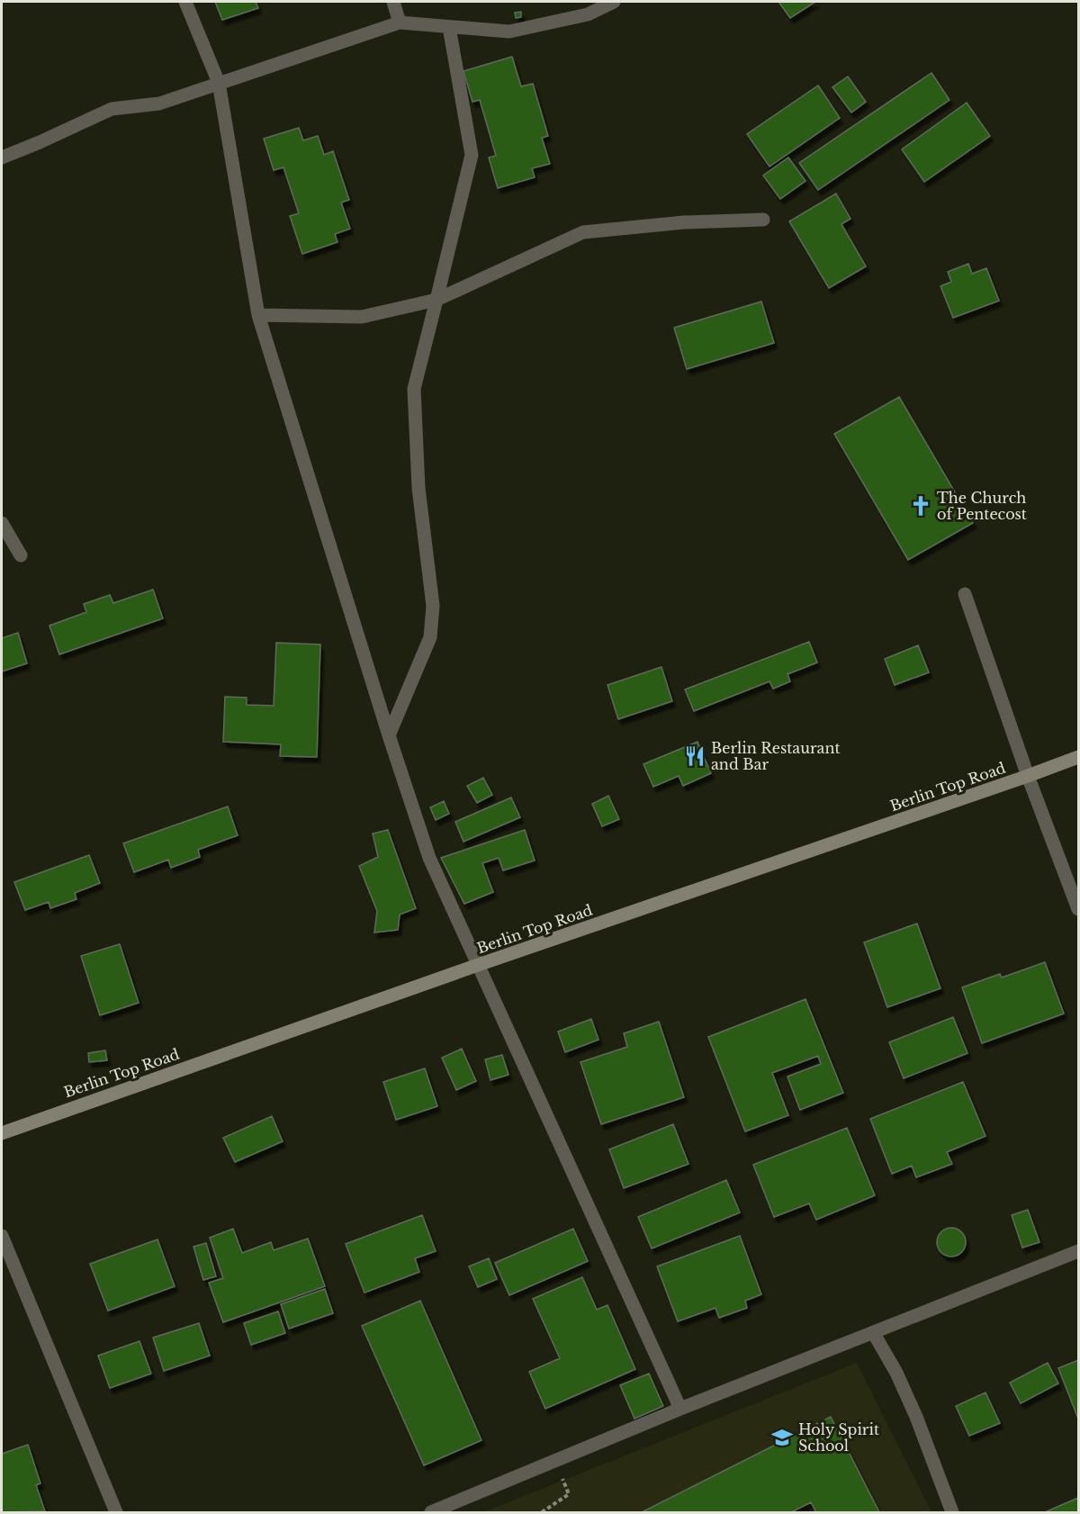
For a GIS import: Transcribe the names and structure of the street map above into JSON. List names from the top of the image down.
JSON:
{
  "streets": {
    "street": ["Berlin Top Road"]
  },
  "places": {
    "church": ["The Church of Pentecost"],
    "restaurant": ["Berlin Restaurant and Bar"],
    "school or university": ["Holy Spirit School"]
  }
}
